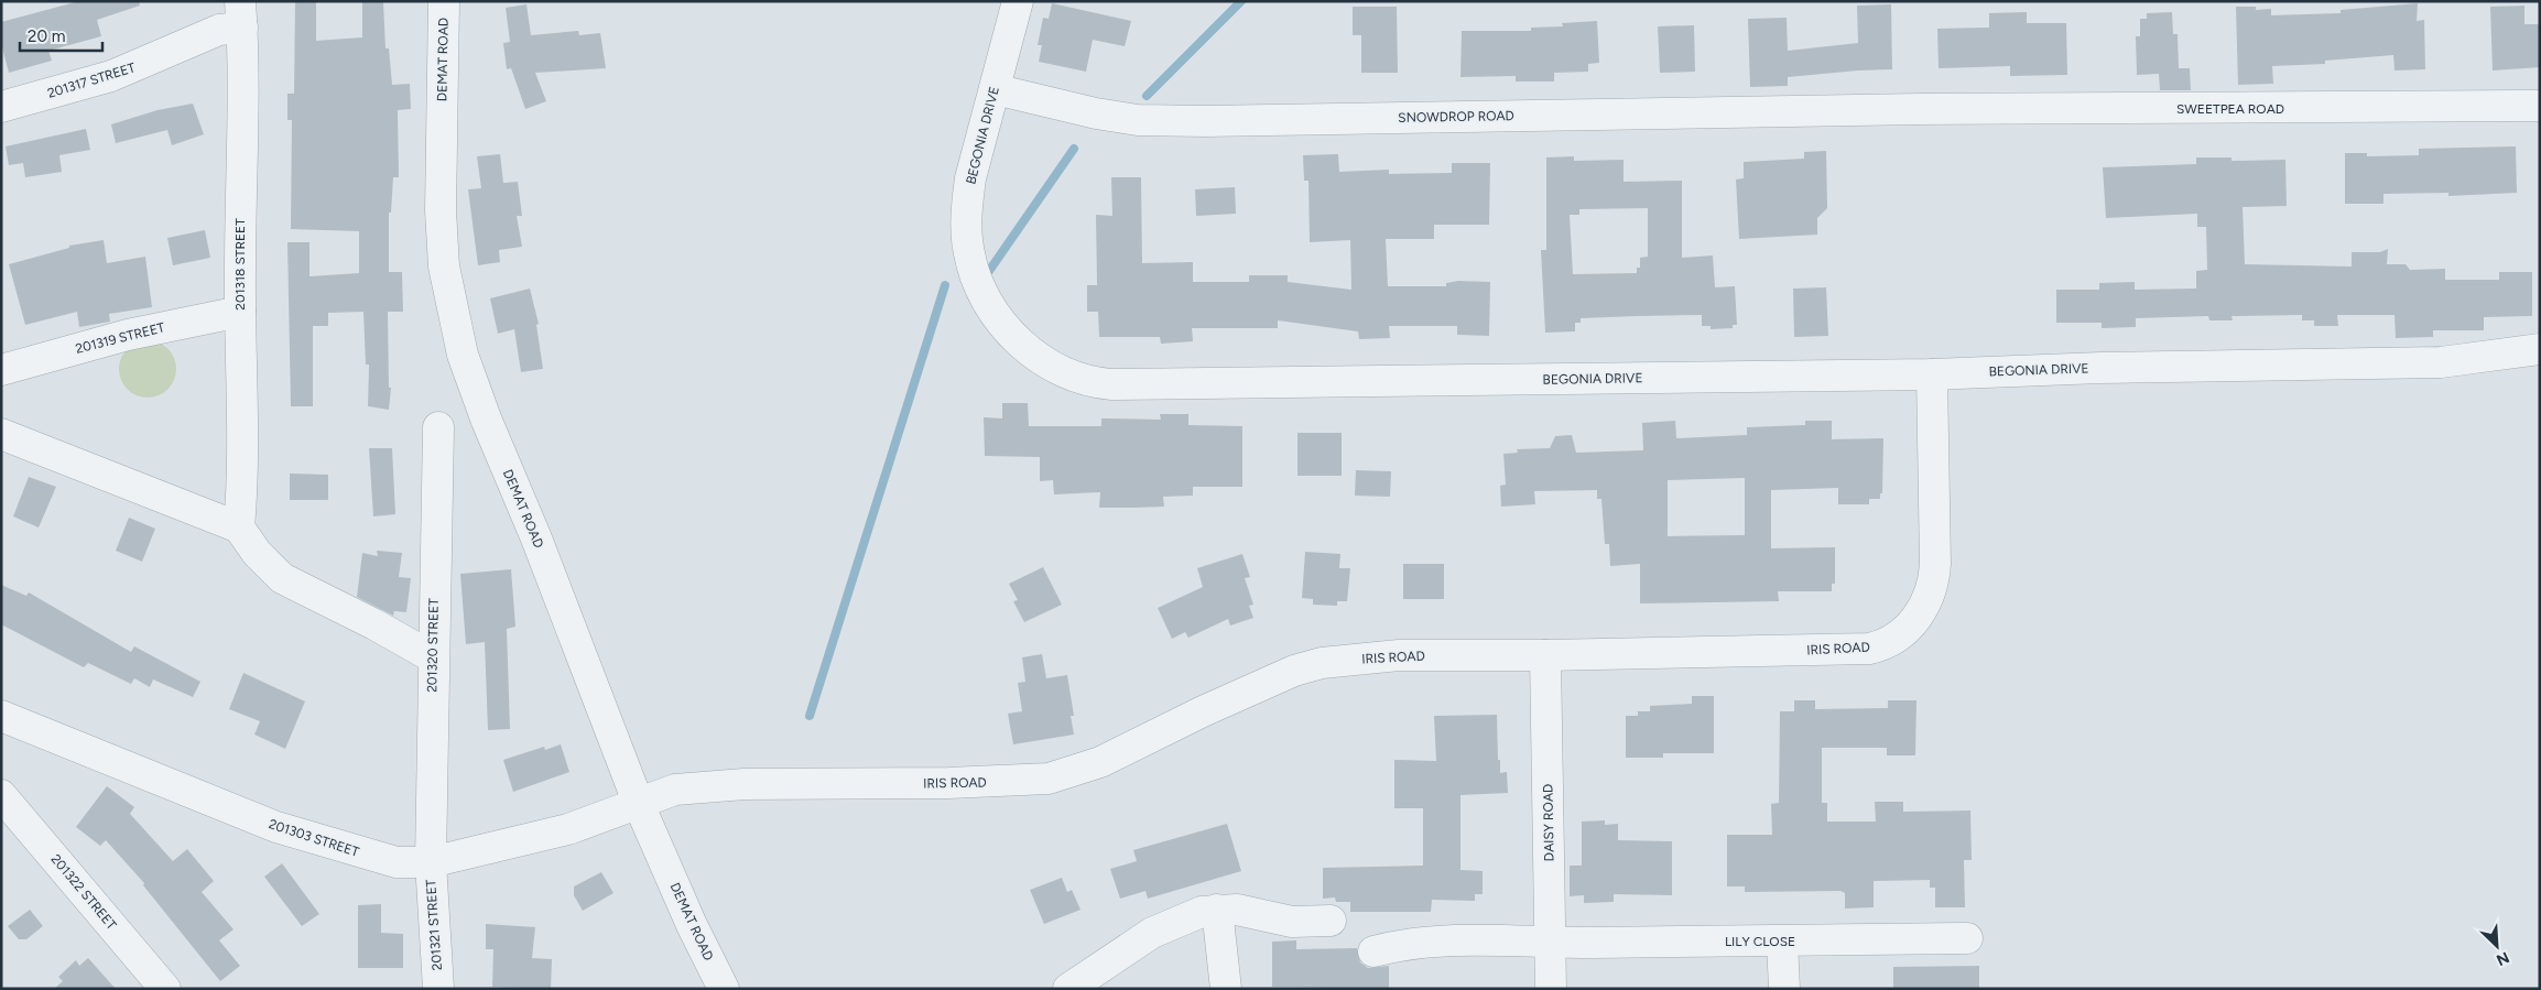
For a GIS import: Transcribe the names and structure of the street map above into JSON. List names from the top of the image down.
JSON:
{
  "streets": {
    "street": [
      "DEMAT ROAD",
      "201317 STREET",
      "SWEETPEA ROAD",
      "SNOWDROP ROAD",
      "BEGONIA DRIVE",
      "201318 STREET",
      "201319 STREET",
      "201320 STREET",
      "IRIS ROAD",
      "DAISY ROAD",
      "201303 STREET",
      "201322 STREET",
      "201321 STREET",
      "LILY CLOSE"
    ]
  },
  "crossings": [
    ["DEMAT ROAD", "IRIS ROAD"],
    ["DEMAT ROAD", "201303 STREET"],
    ["201317 STREET", "201318 STREET"],
    ["SWEETPEA ROAD", "SNOWDROP ROAD"],
    ["SNOWDROP ROAD", "BEGONIA DRIVE"],
    ["BEGONIA DRIVE", "IRIS ROAD"],
    ["201318 STREET", "201319 STREET"],
    ["201320 STREET", "201303 STREET"],
    ["201320 STREET", "201321 STREET"],
    ["IRIS ROAD", "DAISY ROAD"],
    ["IRIS ROAD", "201303 STREET"],
    ["DAISY ROAD", "LILY CLOSE"],
    ["201303 STREET", "201321 STREET"]
  ],
  "scale_bar": "20 m",
  "north": "bottom right"
}
